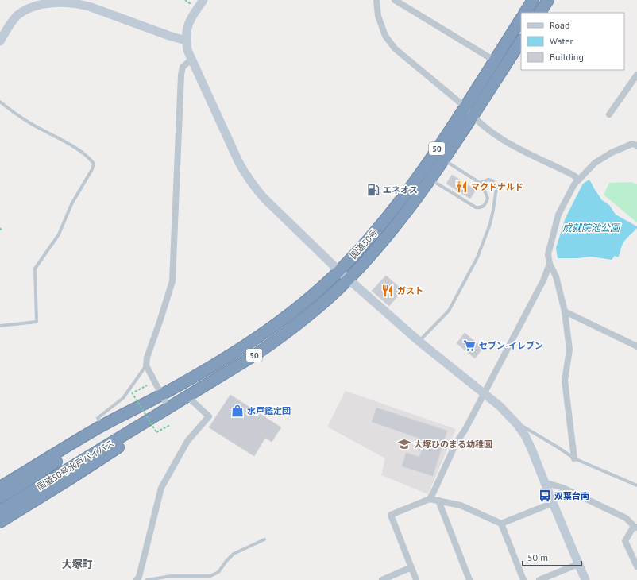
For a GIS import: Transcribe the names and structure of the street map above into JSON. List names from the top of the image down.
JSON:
{
  "streets": {
    "highway": ["50", "国道50号", "国道50号水戸バイパス"]
  },
  "crossings": [
    ["国道50号", "国道50号水戸バイパス"]
  ],
  "districts": ["大塚町"],
  "water": ["成就院池公園"],
  "places": {
    "restaurant": ["マクドナルド", "ガスト"],
    "fuel station": ["エネオス"],
    "supermarket": ["セブン-イレブン"],
    "shop": ["水戸鑑定団"],
    "school or university": ["大塚ひのまる幼稚園"],
    "bus stop": ["双葉台南"]
  },
  "legend": ["Road", "Water", "Building"],
  "scale_bar": "50 m"
}
